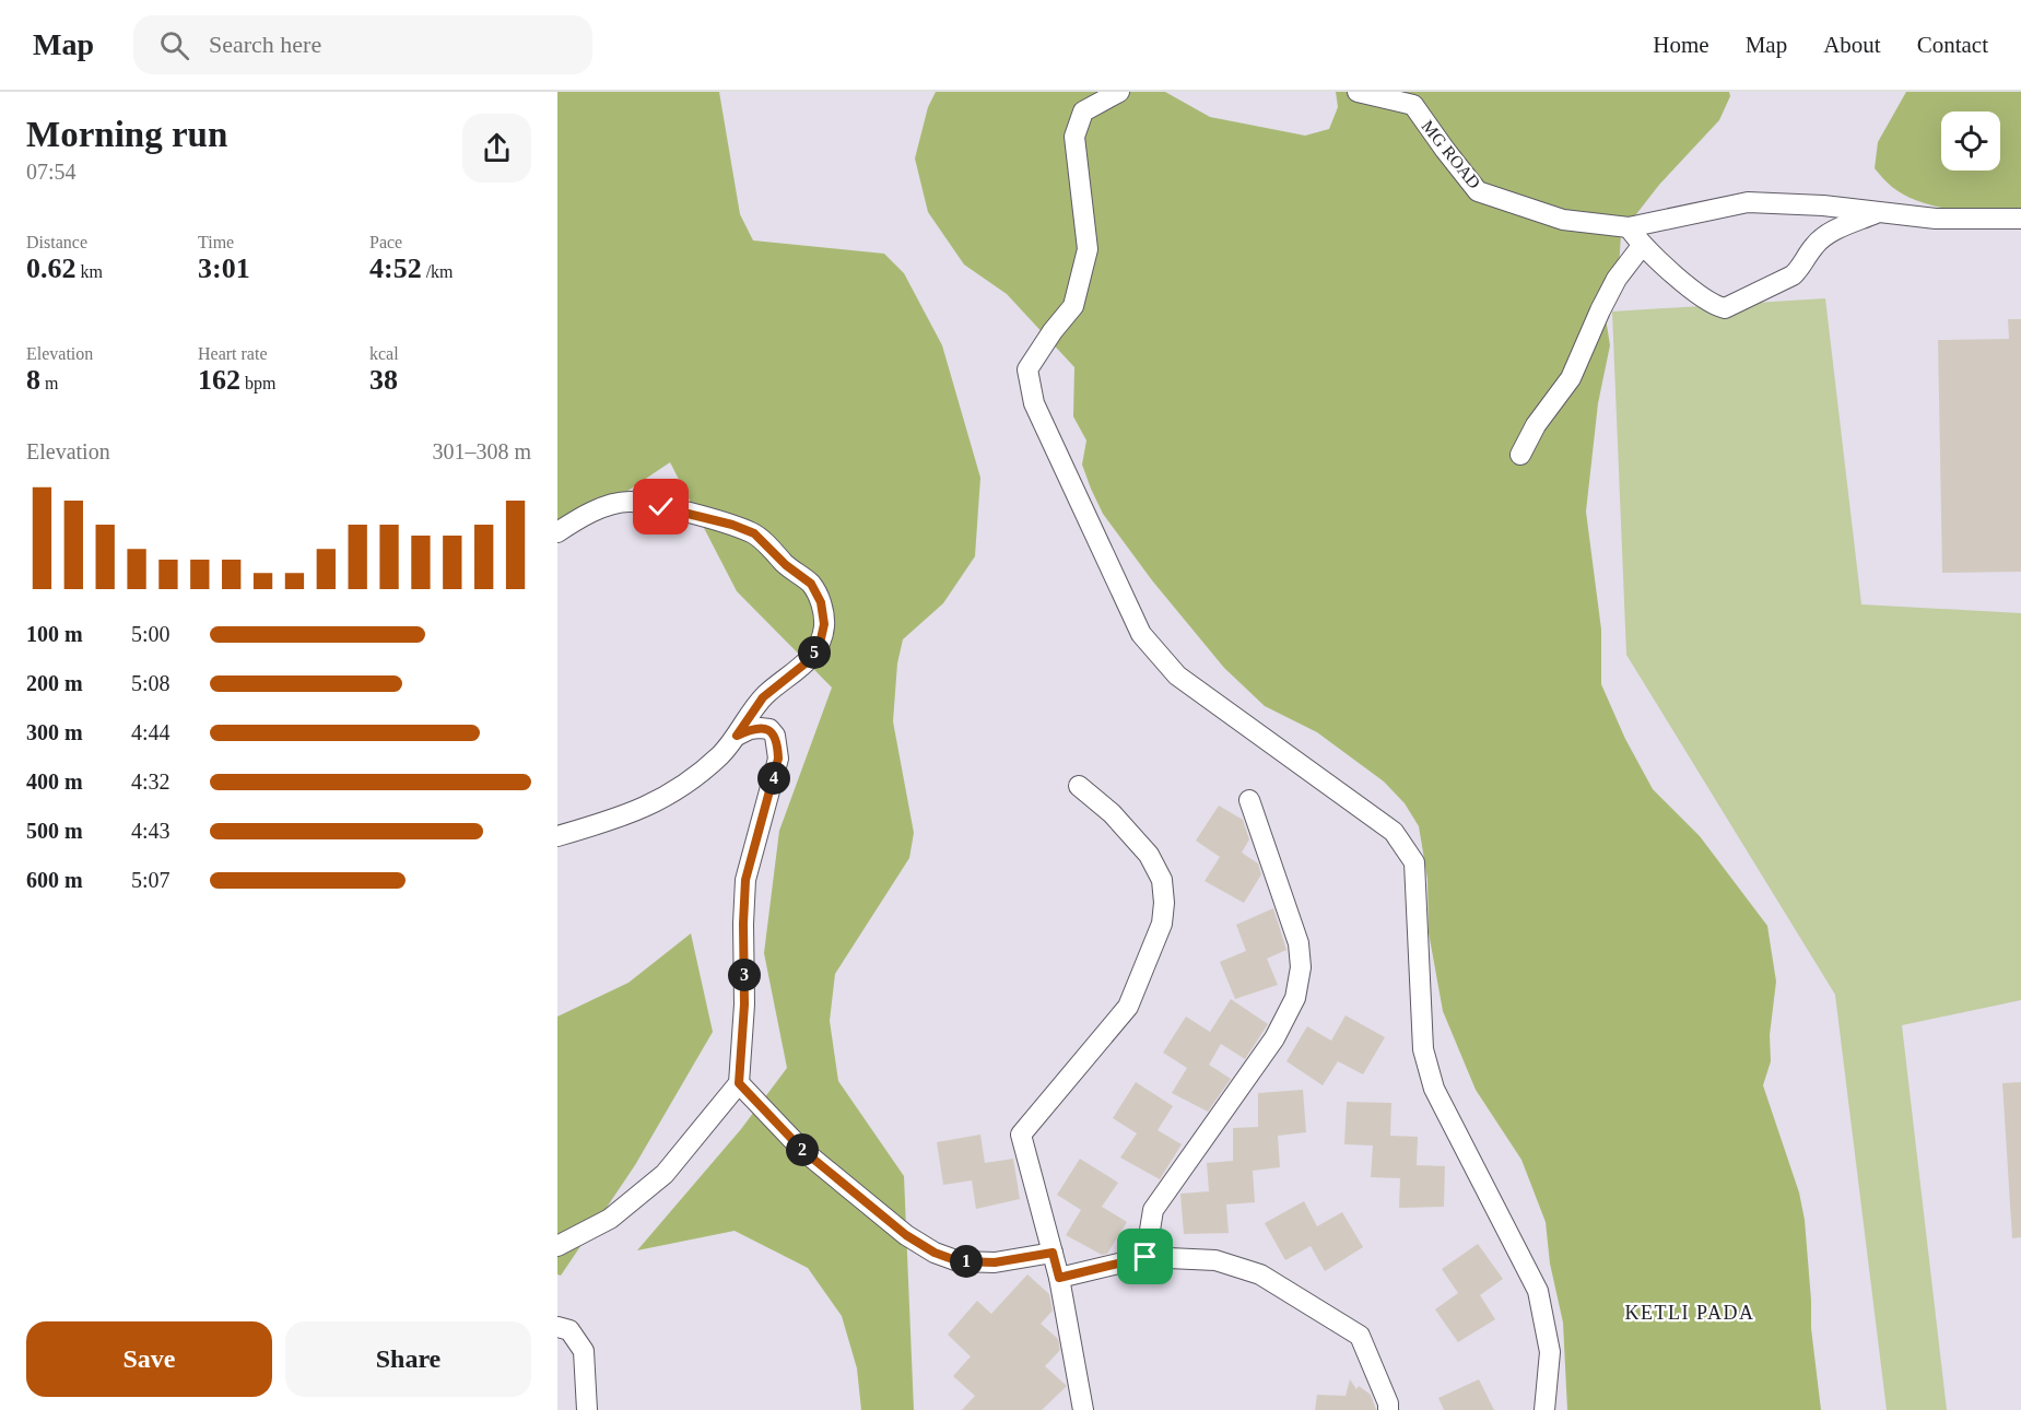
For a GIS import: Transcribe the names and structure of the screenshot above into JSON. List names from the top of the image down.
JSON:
{
  "streets": {
    "street": ["MG ROAD"]
  },
  "districts": ["KETLI PADA"],
  "page": {
    "header": "Map",
    "search": "Search here",
    "nav": [
      "Home",
      "Map",
      "About",
      "Contact"
    ],
    "heading": ["Morning run", "07:54"],
    "stats": [
      ["Distance", "0.62 km"],
      ["Time", "3:01"],
      ["Pace", "4:52 /km"],
      ["Elevation", "8 m"],
      ["Heart rate", "162 bpm"],
      ["kcal", "38"]
    ],
    "chart": ["Elevation", "301–308 m"],
    "list": [
      {
        "name": "100 m",
        "note": "5:00"
      },
      {
        "name": "200 m",
        "note": "5:08"
      },
      {
        "name": "300 m",
        "note": "4:44"
      },
      {
        "name": "400 m",
        "note": "4:32"
      },
      {
        "name": "500 m",
        "note": "4:43"
      },
      {
        "name": "600 m",
        "note": "5:07"
      }
    ],
    "pins": [
      "5",
      "4",
      "3",
      "2",
      "1"
    ],
    "buttons": ["Save", "Share"]
  }
}
